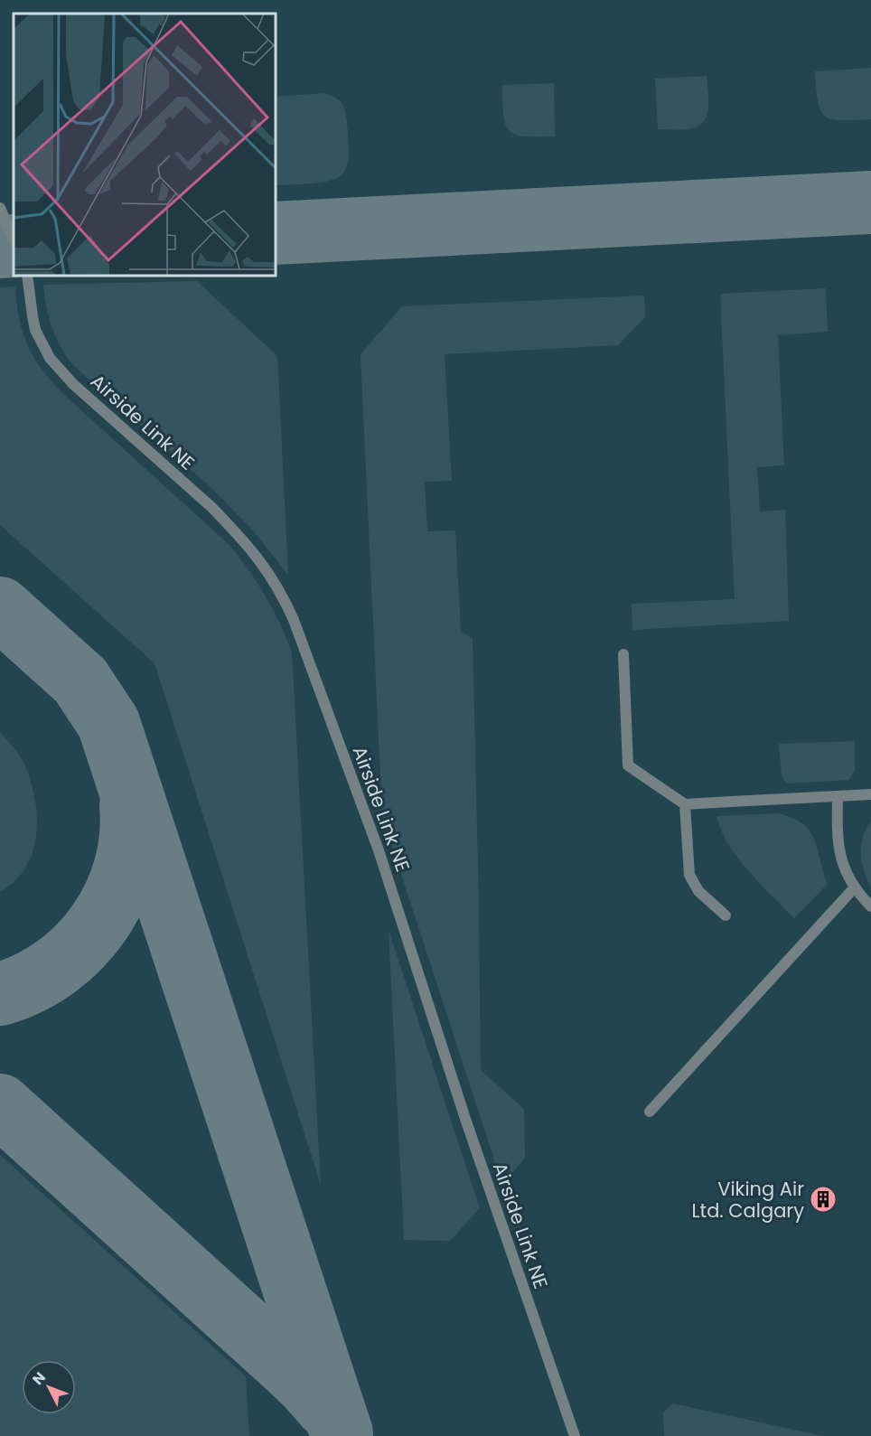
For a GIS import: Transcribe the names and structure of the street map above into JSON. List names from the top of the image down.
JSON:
{
  "streets": {
    "street": ["Airside Link NE"]
  },
  "places": {
    "building": ["Viking Air Ltd. Calgary"]
  },
  "north": "top left"
}
